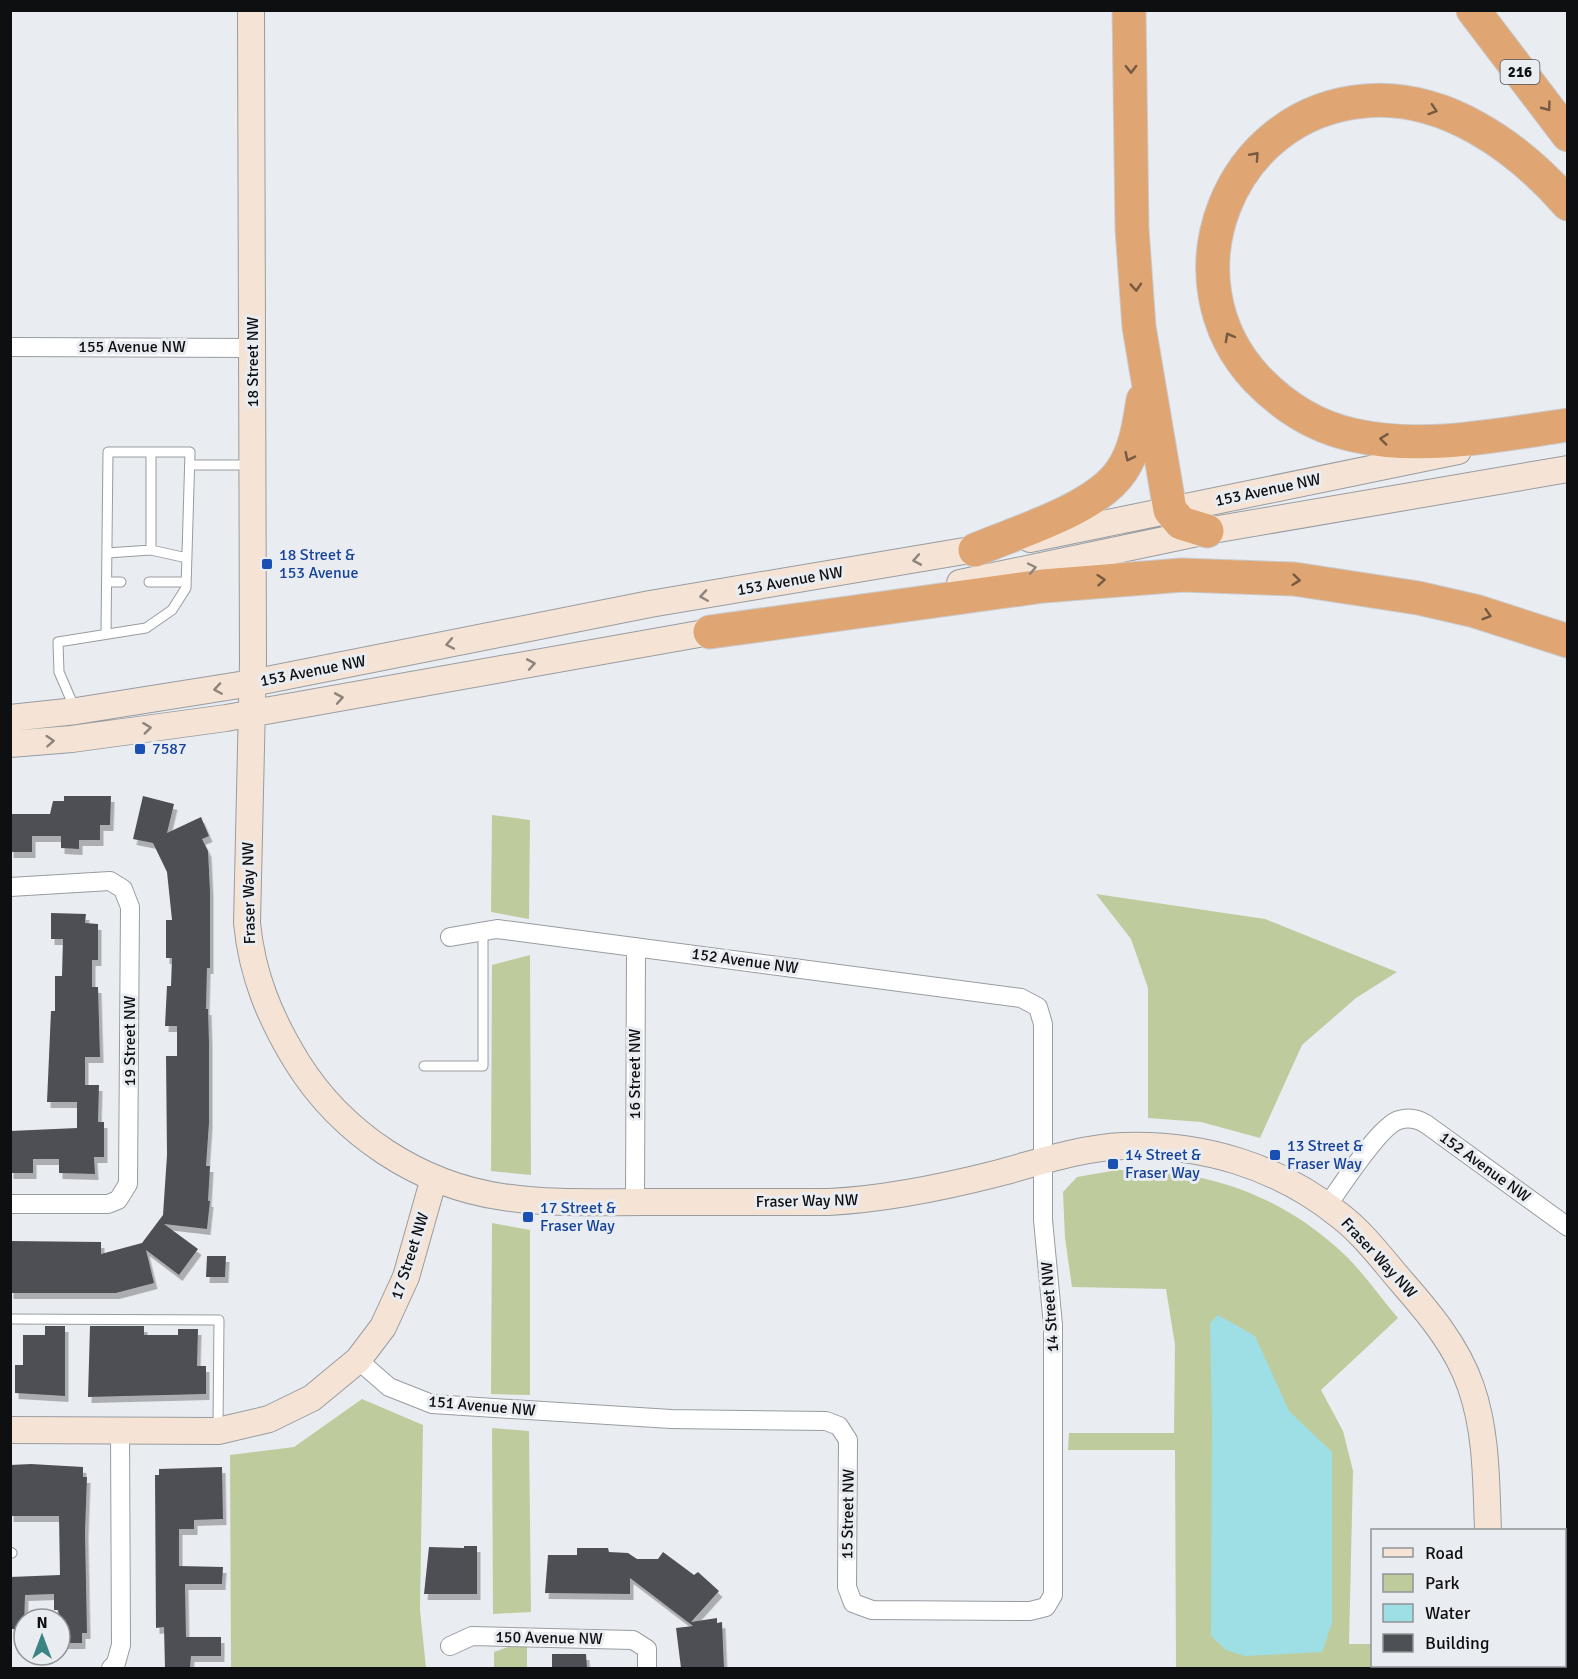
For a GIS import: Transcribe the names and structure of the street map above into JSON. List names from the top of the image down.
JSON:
{
  "streets": {
    "highway": ["216"],
    "main road": [
      "18 Street NW",
      "153 Avenue NW",
      "Fraser Way NW",
      "17 Street NW"
    ],
    "street": [
      "155 Avenue NW",
      "152 Avenue NW",
      "19 Street NW",
      "16 Street NW",
      "14 Street NW",
      "151 Avenue NW",
      "15 Street NW",
      "150 Avenue NW"
    ]
  },
  "crossings": [
    ["155 Avenue NW", "18 Street NW"],
    ["18 Street NW", "153 Avenue NW"],
    ["18 Street NW", "Fraser Way NW"],
    ["153 Avenue NW", "Fraser Way NW"],
    ["Fraser Way NW", "152 Avenue NW"],
    ["Fraser Way NW", "16 Street NW"],
    ["Fraser Way NW", "17 Street NW"],
    ["Fraser Way NW", "14 Street NW"],
    ["152 Avenue NW", "16 Street NW"],
    ["152 Avenue NW", "14 Street NW"],
    ["17 Street NW", "151 Avenue NW"],
    ["14 Street NW", "15 Street NW"],
    ["151 Avenue NW", "15 Street NW"]
  ],
  "places": {
    "transit": [
      "18 Street & 153 Avenue",
      "7587",
      "13 Street & Fraser Way",
      "14 Street & Fraser Way",
      "17 Street & Fraser Way"
    ]
  },
  "legend": [
    "Road",
    "Park",
    "Water",
    "Building"
  ],
  "north": "top"
}
